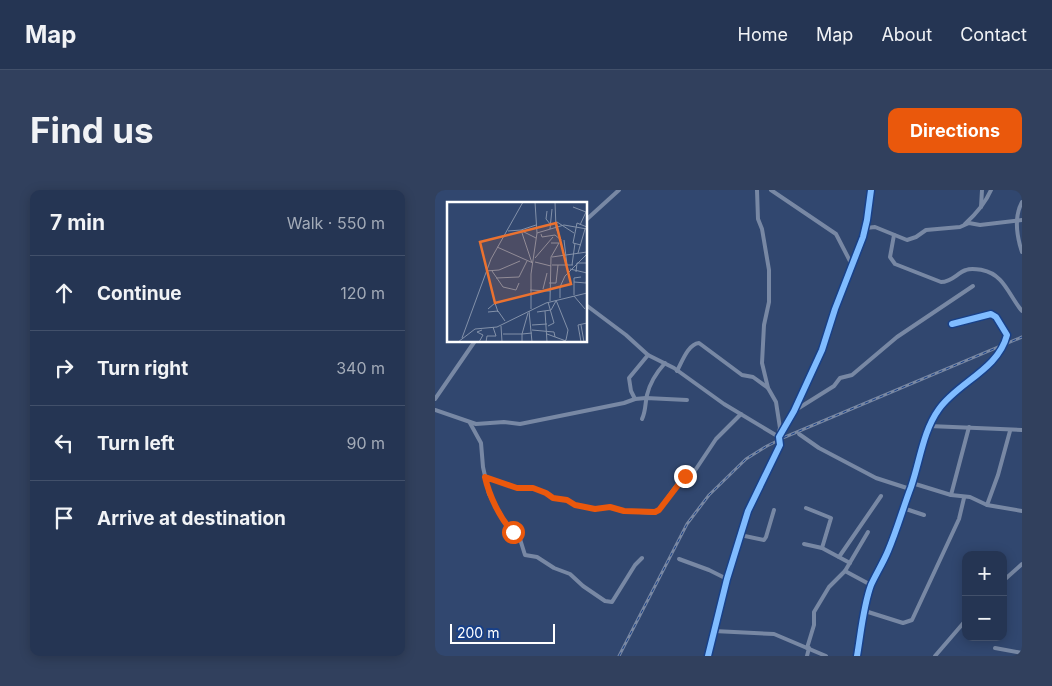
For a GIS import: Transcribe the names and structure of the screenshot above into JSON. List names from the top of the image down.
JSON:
{
  "scale_bar": "200 m",
  "page": {
    "header": "Map",
    "nav": [
      "Home",
      "Map",
      "About",
      "Contact"
    ],
    "buttons": "Directions",
    "title": "Find us",
    "heading": ["7 min", "Walk · 550 m"],
    "list": [
      ["Continue", "120 m"],
      ["Turn right", "340 m"],
      ["Turn left", "90 m"],
      "Arrive at destination"
    ],
    "map_buttons": ["+", "−"],
    "scale": "200 m"
  }
}
